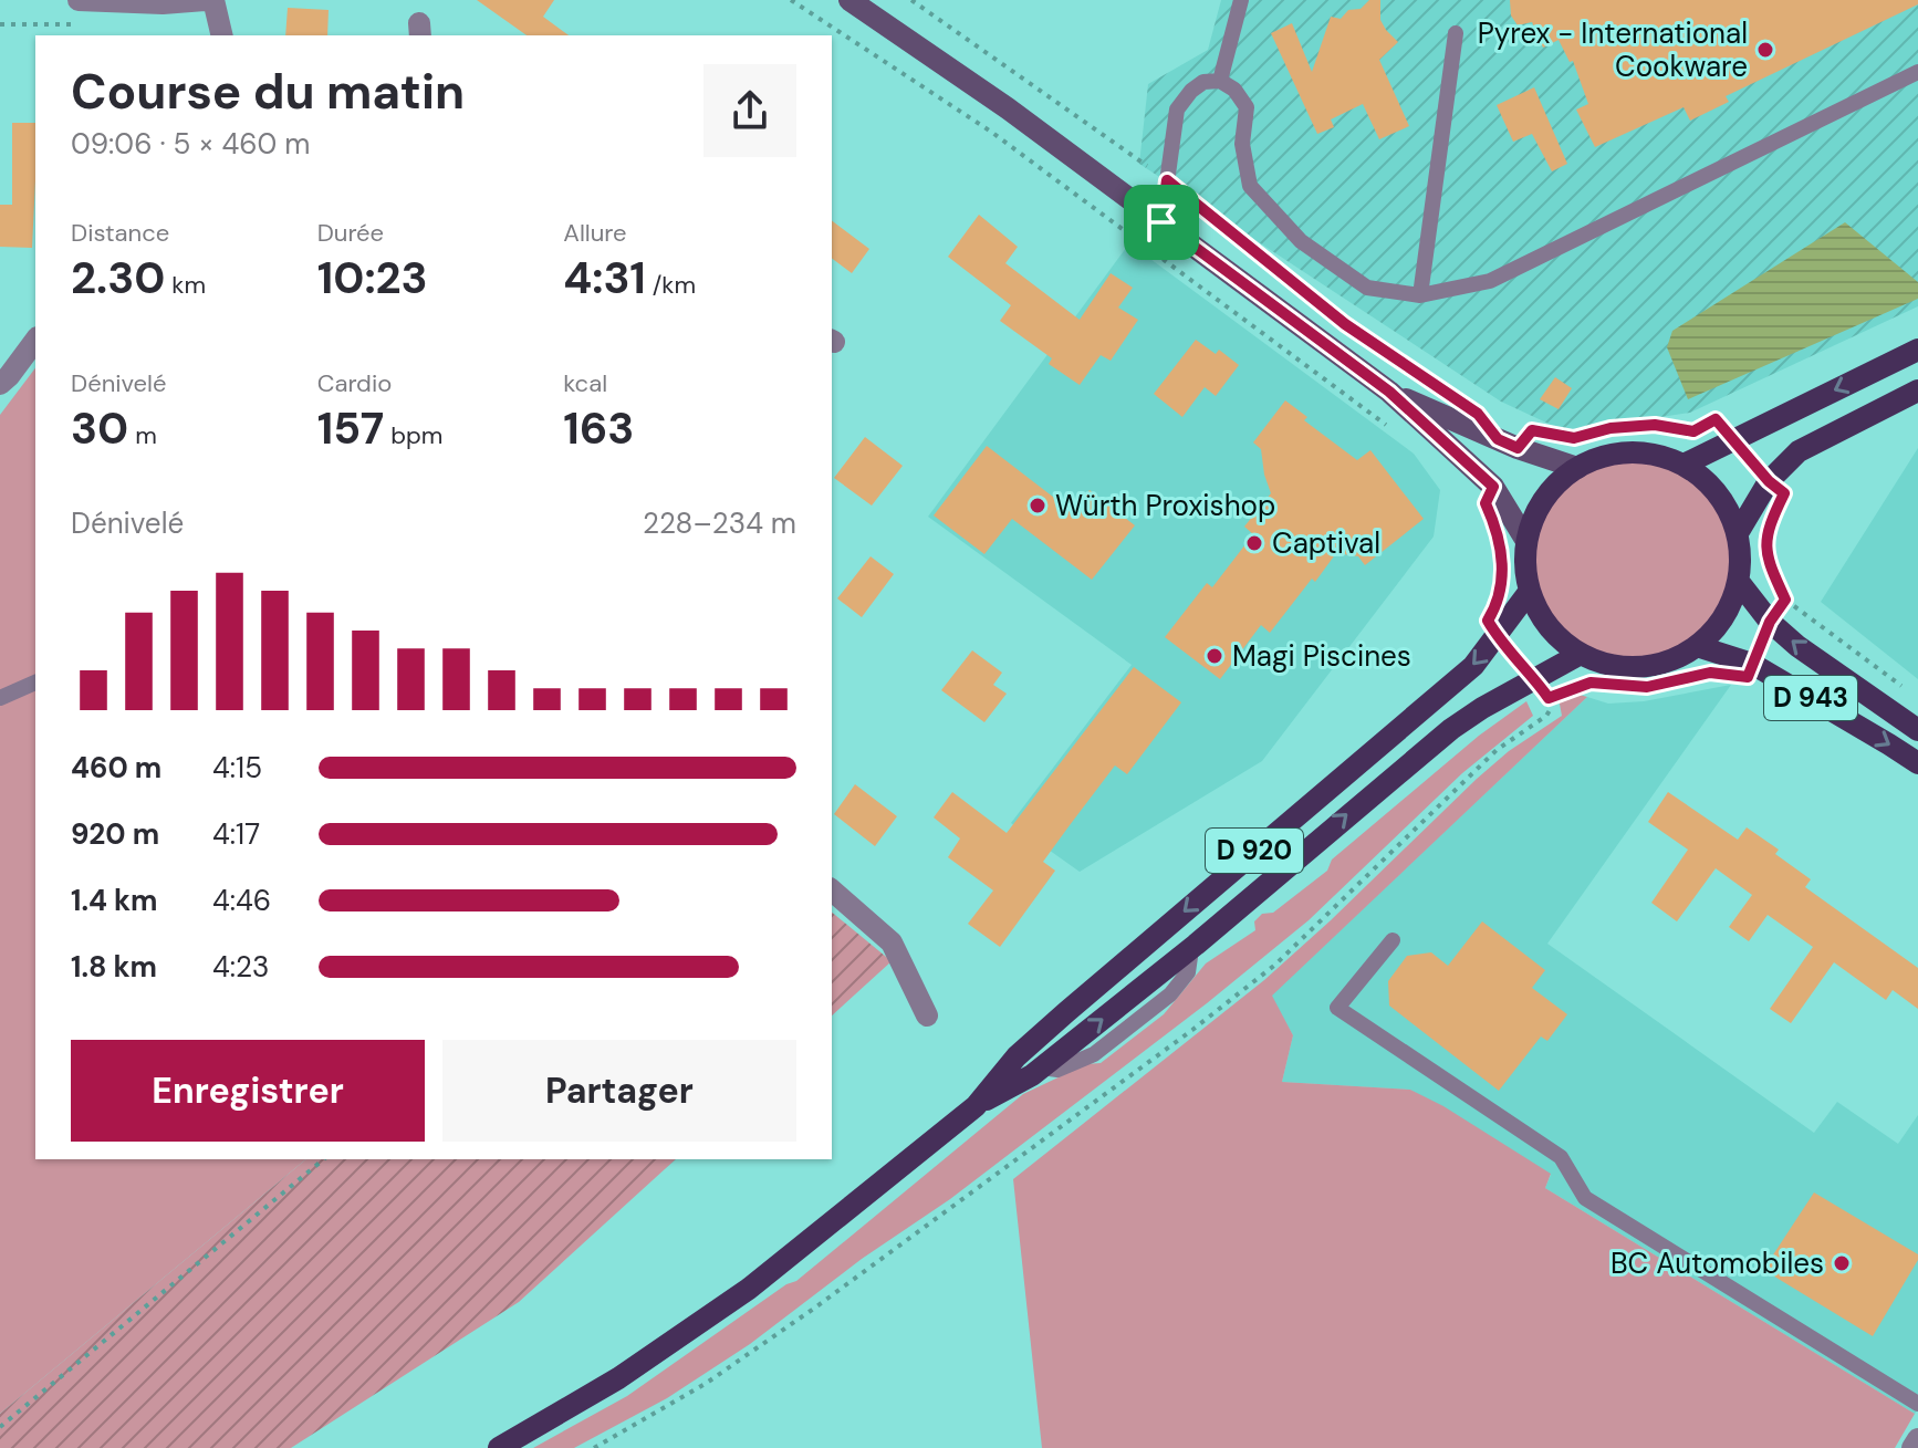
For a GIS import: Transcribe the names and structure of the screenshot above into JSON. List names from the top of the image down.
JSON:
{
  "streets": {
    "main road": ["D 943", "D 920"]
  },
  "crossings": [
    ["D 943", "D 920"]
  ],
  "places": [
    "Pyrex - International Cookware",
    "Würth Proxishop",
    "Captival",
    "Magi Piscines",
    "BC Automobiles"
  ],
  "page": {
    "heading": ["Course du matin", "09:06 · 5 × 460 m"],
    "stats": [
      ["Distance", "2.30 km"],
      ["Durée", "10:23"],
      ["Allure", "4:31 /km"],
      ["Dénivelé", "30 m"],
      ["Cardio", "157 bpm"],
      ["kcal", "163"]
    ],
    "chart": ["Dénivelé", "228–234 m"],
    "list": [
      {
        "name": "460 m",
        "note": "4:15"
      },
      {
        "name": "920 m",
        "note": "4:17"
      },
      {
        "name": "1.4 km",
        "note": "4:46"
      },
      {
        "name": "1.8 km",
        "note": "4:23"
      }
    ],
    "buttons": ["Enregistrer", "Partager"]
  }
}
